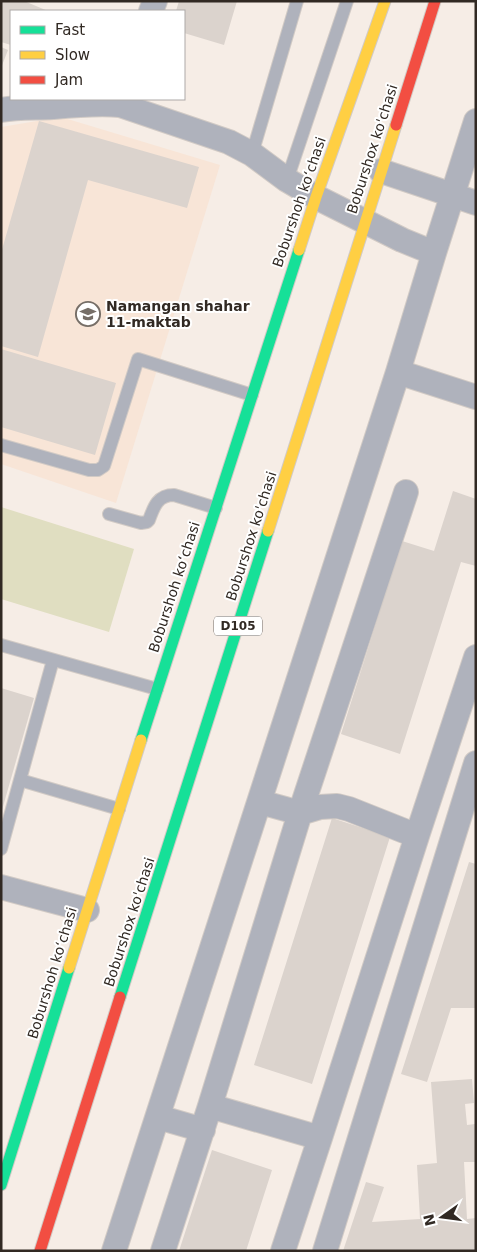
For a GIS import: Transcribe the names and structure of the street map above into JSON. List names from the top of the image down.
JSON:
{
  "streets": {
    "main road": ["Boburshox ko'chasi", "Boburshoh koʻchasi", "D105"]
  },
  "places": {
    "school or university": ["Namangan shahar 11-maktab"]
  },
  "legend": ["Fast", "Slow", "Jam"],
  "north": "left"
}
